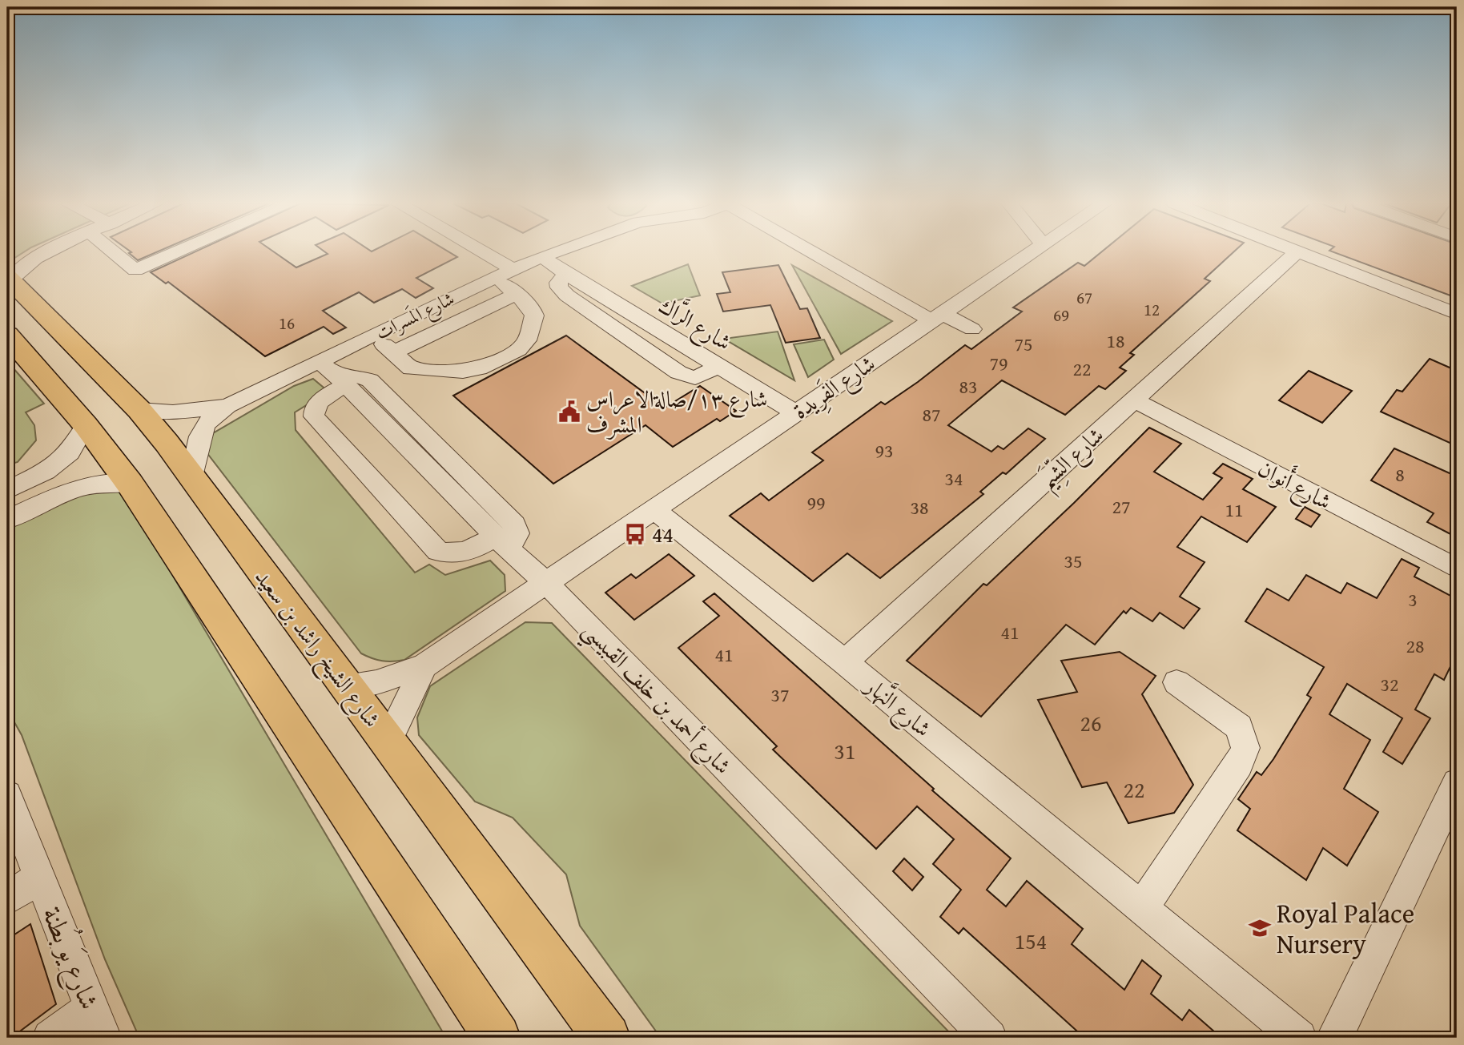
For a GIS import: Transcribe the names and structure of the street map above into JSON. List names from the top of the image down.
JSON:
{
  "streets": {
    "main road": ["شارع الشيخ راشد بن سعيد"],
    "street": [
      "شارع المَسرات",
      "شارع الرَّاك",
      "شارع الفَرِيدة",
      "شارع الشِّيَم",
      "شارع أَنوان",
      "شارع أحمد بن خلف القبيسي",
      "شارع النَّهار",
      "شارع يَو بُطنة"
    ]
  },
  "crossings": [
    ["شارع المَسرات", "شارع الرَّاك"],
    ["شارع المَسرات", "شارع الشيخ راشد بن سعيد"],
    ["شارع المَسرات", "شارع أحمد بن خلف القبيسي"],
    ["شارع الرَّاك", "شارع الفَرِيدة"],
    ["شارع الفَرِيدة", "شارع الشيخ راشد بن سعيد"],
    ["شارع الفَرِيدة", "شارع أحمد بن خلف القبيسي"],
    ["شارع الفَرِيدة", "شارع النَّهار"],
    ["شارع الشِّيَم", "شارع أَنوان"],
    ["شارع الشِّيَم", "شارع النَّهار"]
  ],
  "places": {
    "public building": ["شارع ١٣/صالةالاعراس المشرف"],
    "bus stop": ["44"],
    "school or university": ["Royal Palace Nursery"]
  },
  "house_numbers": [
    "67",
    "12",
    "69",
    "16",
    "18",
    "75",
    "79",
    "22",
    "83",
    "87",
    "93",
    "8",
    "34",
    "99",
    "27",
    "38",
    "11",
    "35",
    "3",
    "41",
    "28",
    "41",
    "32",
    "37",
    "26",
    "31",
    "22",
    "154"
  ]
}
